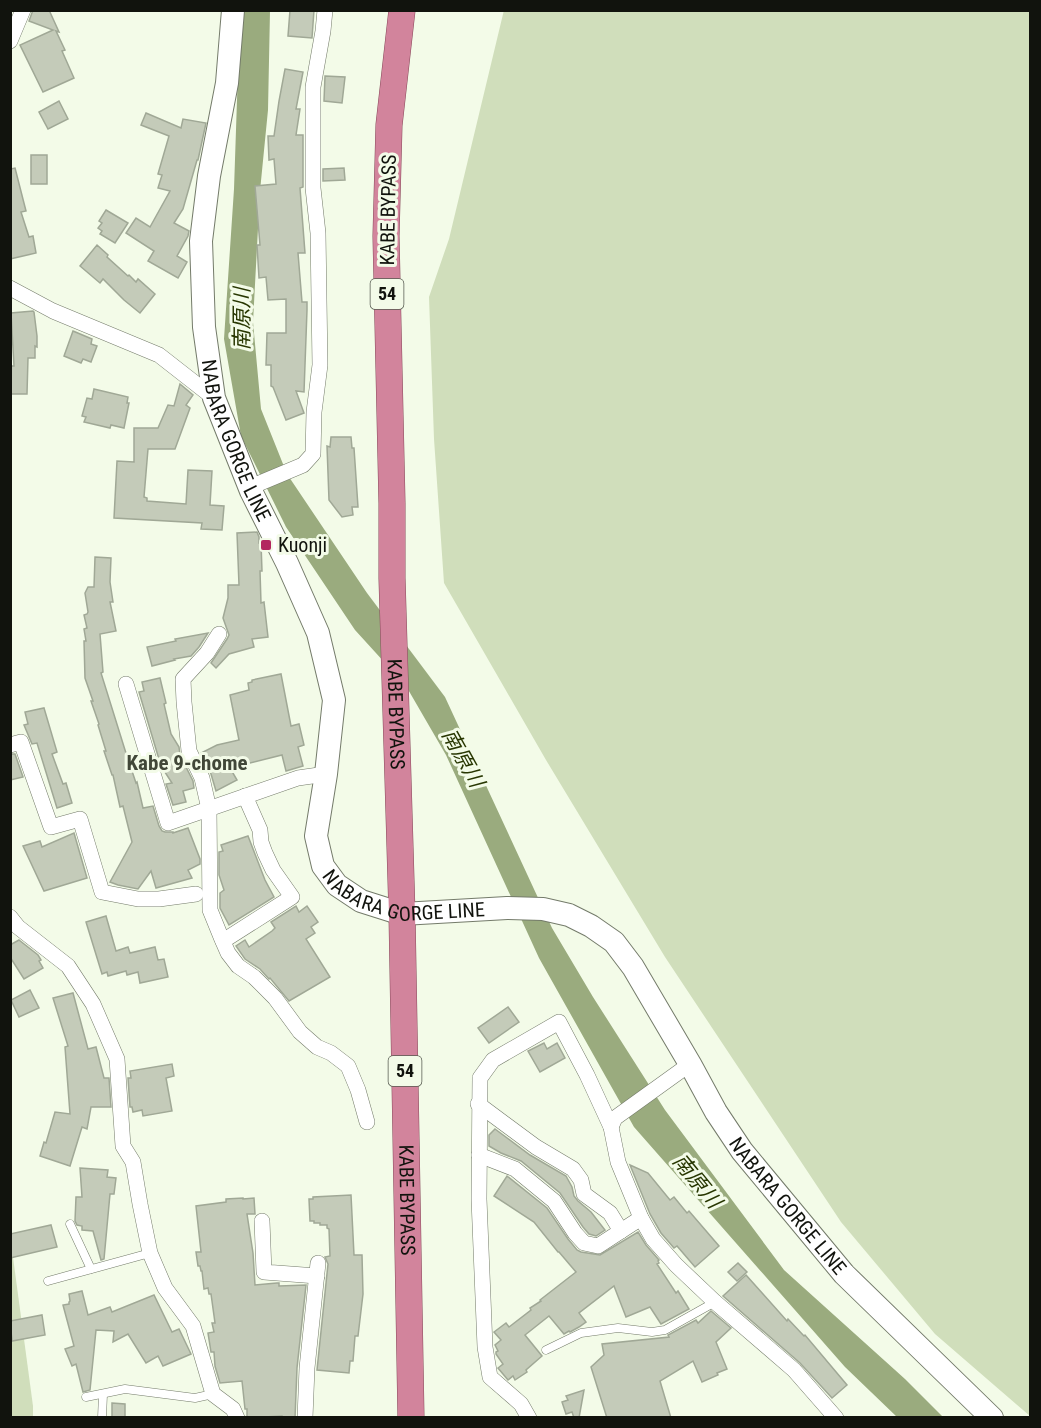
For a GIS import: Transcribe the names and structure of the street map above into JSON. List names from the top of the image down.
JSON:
{
  "streets": {
    "highway": ["KABE BYPASS", "54"],
    "main road": ["NABARA GORGE LINE"]
  },
  "crossings": [
    ["KABE BYPASS", "NABARA GORGE LINE"]
  ],
  "districts": ["Kabe 9-chome"],
  "water": ["南原川"],
  "places": {
    "transit": ["Kuonji"]
  }
}
